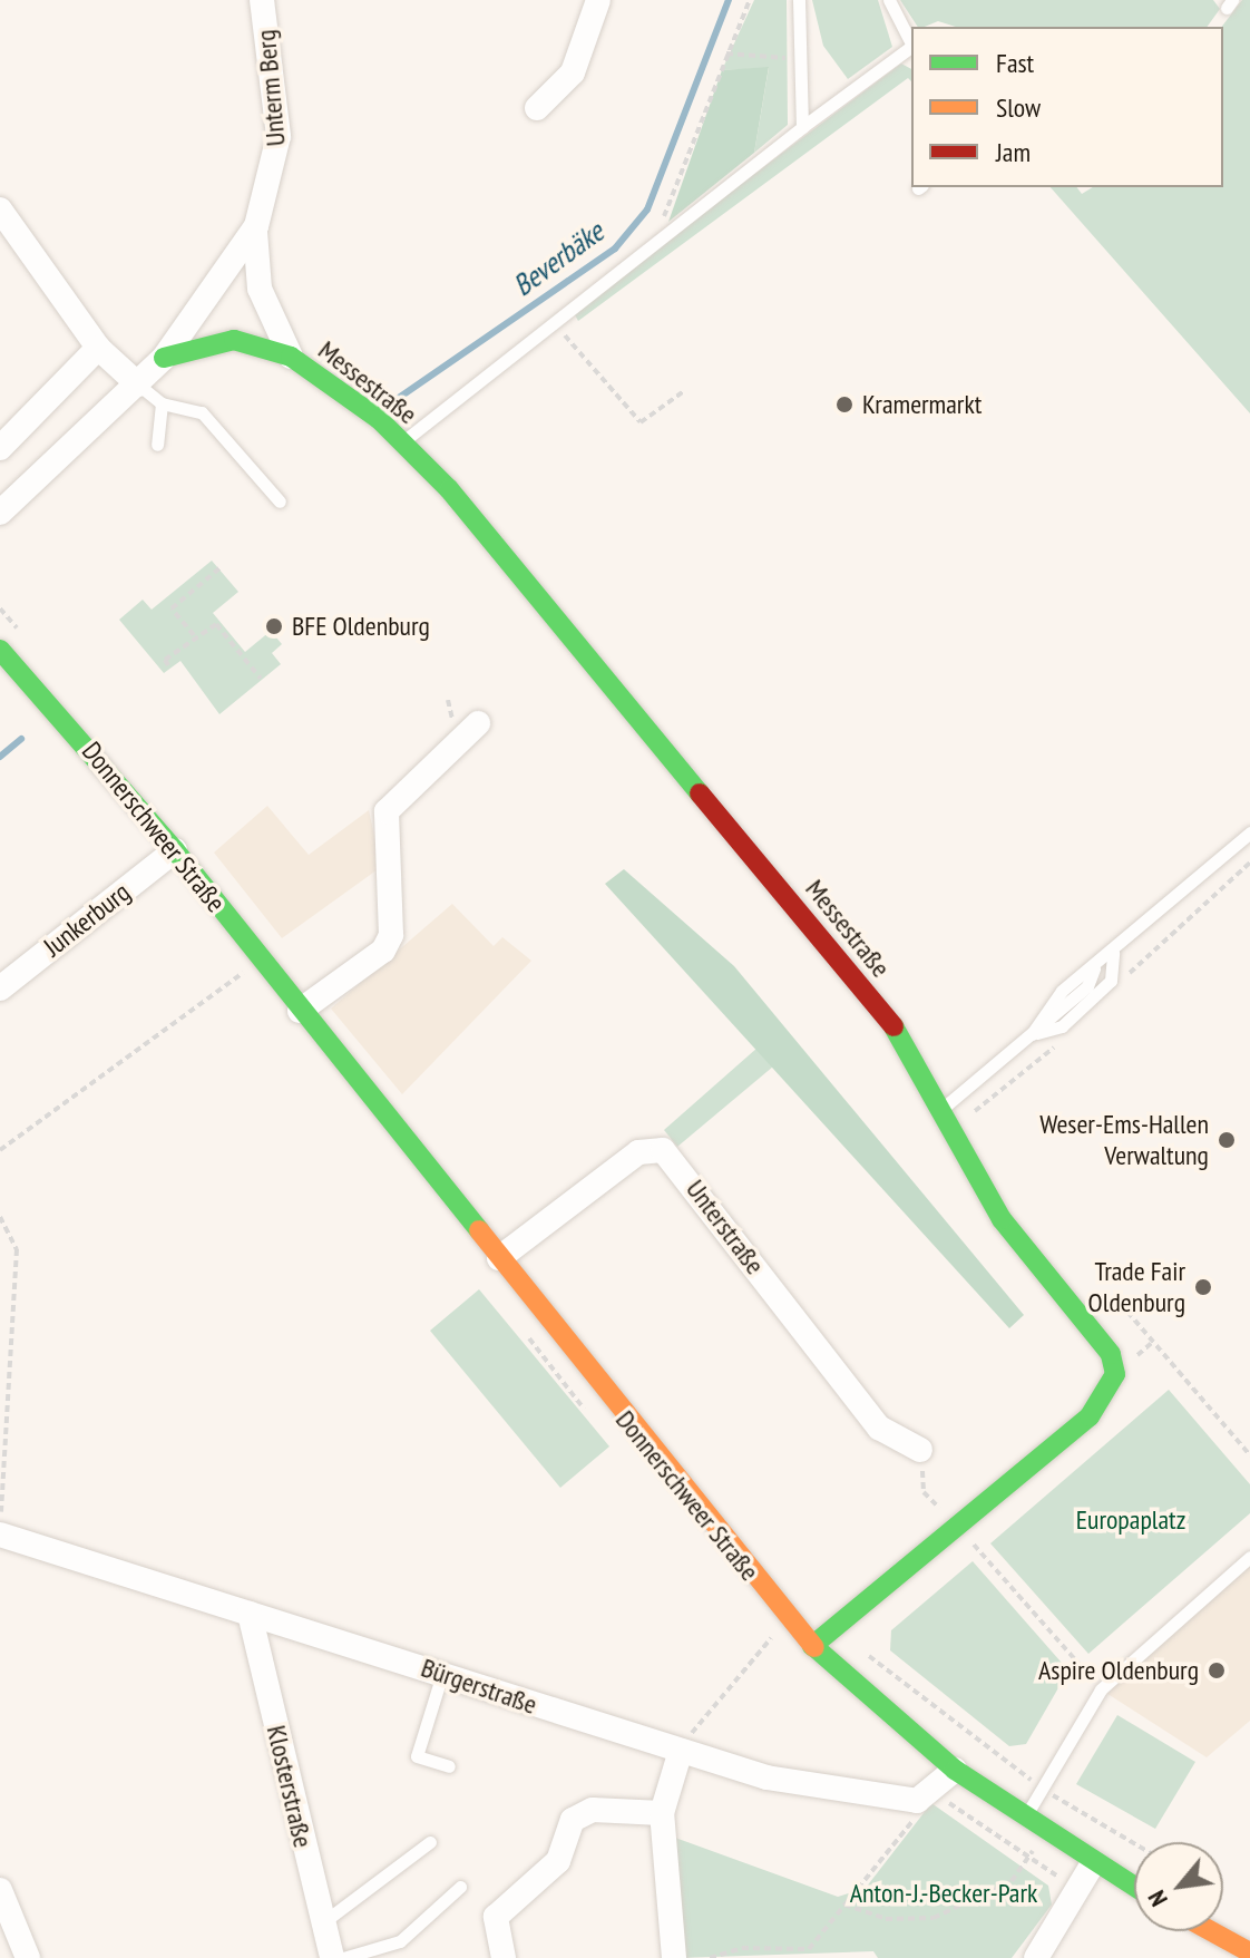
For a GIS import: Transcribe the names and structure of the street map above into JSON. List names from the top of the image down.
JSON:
{
  "streets": {
    "street": [
      "Unterm Berg",
      "Messestraße",
      "Donnerschweer Straße",
      "Junkerburg",
      "Unterstraße",
      "Bürgerstraße",
      "Klosterstraße"
    ]
  },
  "crossings": [
    ["Unterm Berg", "Messestraße"],
    ["Messestraße", "Donnerschweer Straße"],
    ["Donnerschweer Straße", "Junkerburg"],
    ["Donnerschweer Straße", "Unterstraße"],
    ["Bürgerstraße", "Klosterstraße"]
  ],
  "water": ["Beverbäke"],
  "parks": ["Europaplatz", "Anton-J.-Becker-Park"],
  "places": [
    "Kramermarkt",
    "BFE Oldenburg",
    "Weser-Ems-Hallen Verwaltung",
    "Trade Fair Oldenburg",
    "Aspire Oldenburg"
  ],
  "legend": ["Fast", "Slow", "Jam"],
  "north": "bottom left"
}
